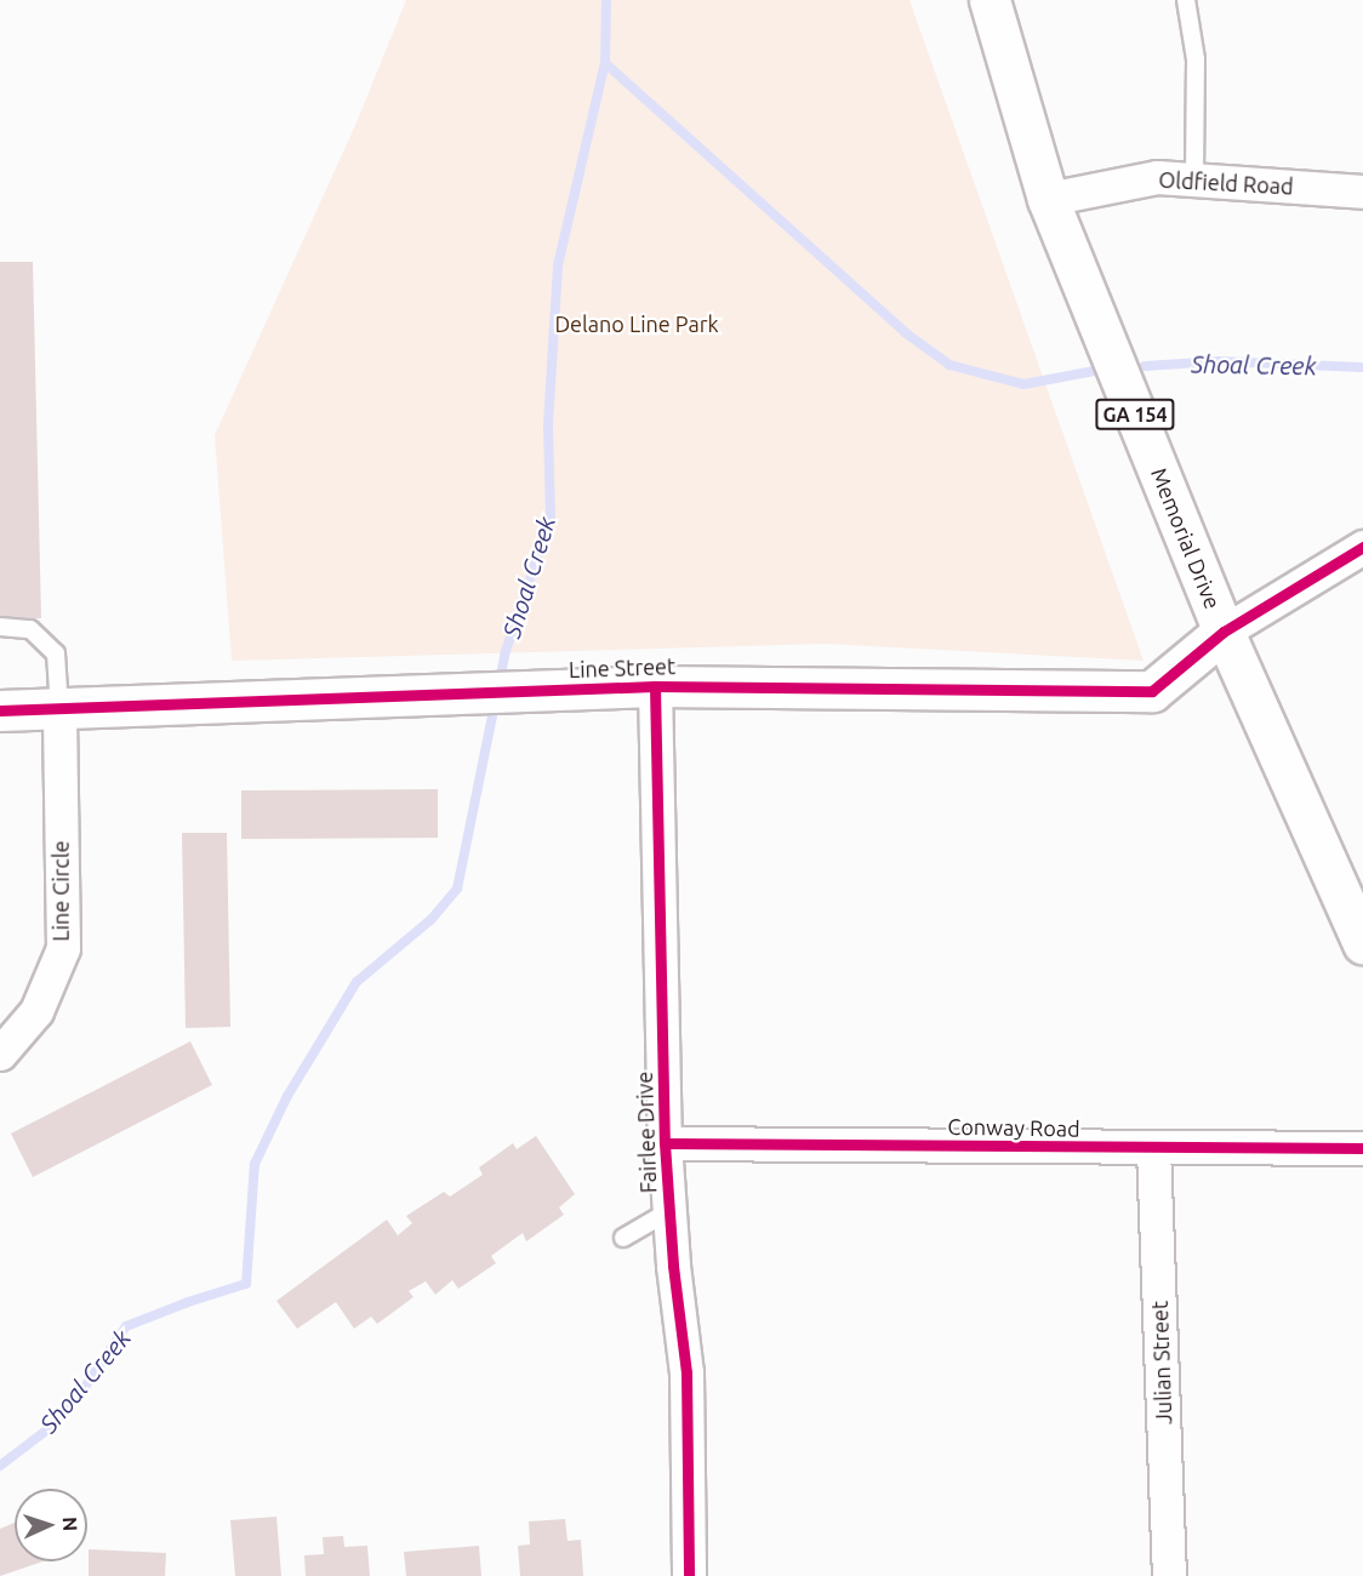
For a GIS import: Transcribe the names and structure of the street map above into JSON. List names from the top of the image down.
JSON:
{
  "streets": {
    "street": [
      "Oldfield Road",
      "GA 154",
      "Memorial Drive",
      "Line Street",
      "Line Circle",
      "Conway Road",
      "Fairlee Drive",
      "Julian Street"
    ]
  },
  "crossings": [
    ["Oldfield Road", "Memorial Drive"],
    ["Memorial Drive", "Line Street"],
    ["Line Street", "Line Circle"],
    ["Line Street", "Fairlee Drive"],
    ["Conway Road", "Fairlee Drive"],
    ["Conway Road", "Julian Street"]
  ],
  "water": ["Shoal Creek"],
  "parks": ["Delano Line Park"],
  "north": "right"
}
